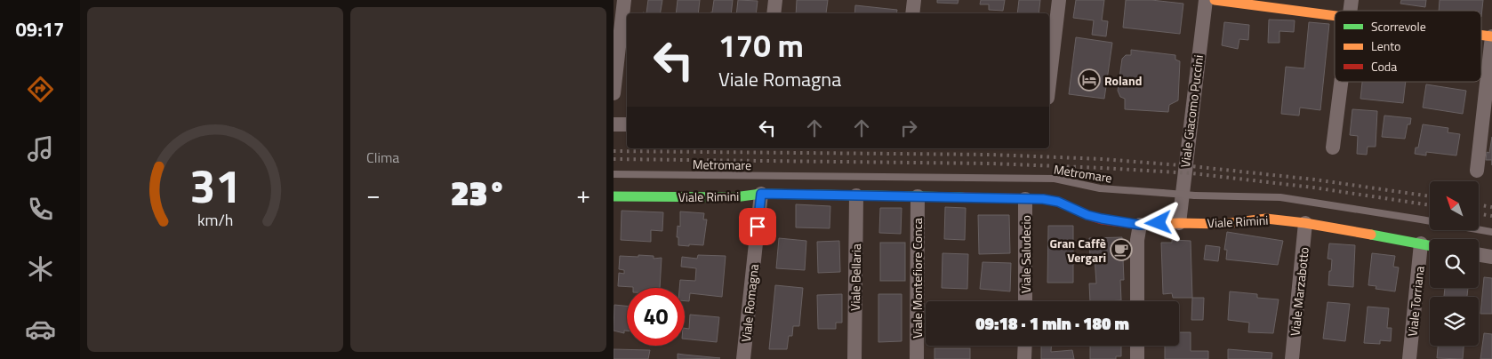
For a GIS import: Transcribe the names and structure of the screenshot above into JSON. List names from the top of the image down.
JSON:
{
  "streets": {
    "street": [
      "Viale Giacomo Puccini",
      "Viale Rimini",
      "Viale Saludecio",
      "Viale Bellaria",
      "Viale Montefiore Conca",
      "Viale Marzabotto",
      "Viale Torriana",
      "Viale Romagna"
    ],
    "lane": ["Metromare"]
  },
  "crossings": [
    ["Viale Giacomo Puccini", "Viale Rimini"],
    ["Viale Rimini", "Viale Saludecio"],
    ["Viale Rimini", "Viale Bellaria"],
    ["Viale Rimini", "Viale Montefiore Conca"],
    ["Viale Rimini", "Viale Marzabotto"],
    ["Viale Rimini", "Viale Torriana"],
    ["Viale Rimini", "Viale Romagna"]
  ],
  "places": {
    "hotel": ["Roland"],
    "cafe": ["Gran Caffè Vergari"]
  },
  "legend": ["Scorrevole", "Lento", "Coda"],
  "north": "top left",
  "page": {
    "tabs": "09:17",
    "tile": "Clima",
    "turn": ["170 m", "Viale Romagna"],
    "heat": ["−", "23°", "+"],
    "limit": "40",
    "trip": "09:18 · 1 min · 180 m",
    "gauge": ["31", "km/h"]
  }
}
